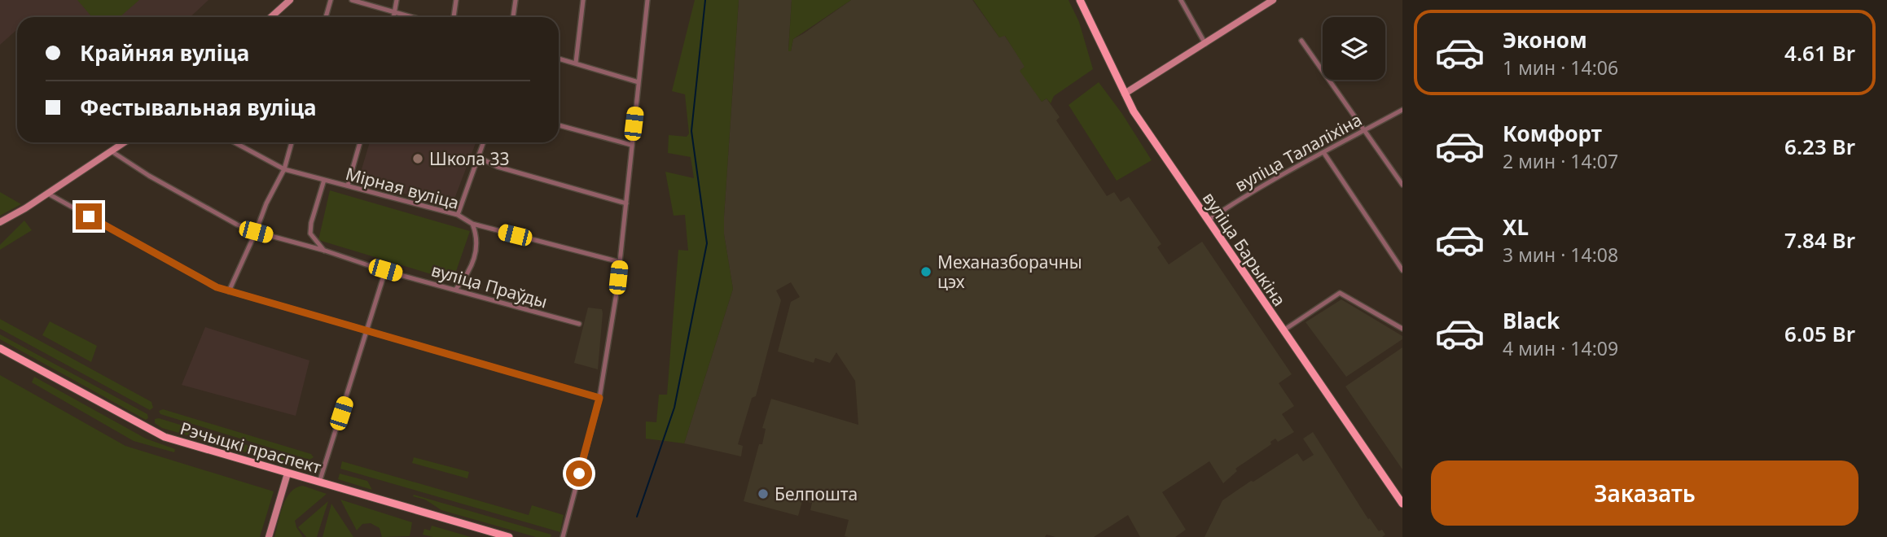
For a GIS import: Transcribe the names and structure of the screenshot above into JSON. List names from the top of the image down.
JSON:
{
  "streets": {
    "main road": ["вуліца Барыкіна", "Рэчыцкі праспект"],
    "street": ["вуліца Талаліхіна", "Мірная вуліца", "вуліца Праўды"]
  },
  "crossings": [
    ["вуліца Талаліхіна", "вуліца Барыкіна"],
    ["Мірная вуліца", "вуліца Праўды"]
  ],
  "places": ["Школа 33", "Механазборачны цэх", "Белпошта"],
  "page": {
    "list": [
      {
        "name": "Эконом",
        "note": "1 мин · 14:06",
        "value": "4.61 Br"
      },
      {
        "name": "Комфорт",
        "note": "2 мин · 14:07",
        "value": "6.23 Br"
      },
      {
        "name": "XL",
        "note": "3 мин · 14:08",
        "value": "7.84 Br"
      },
      {
        "name": "Black",
        "note": "4 мин · 14:09",
        "value": "6.05 Br"
      }
    ],
    "banner": ["Крайняя вуліца", "Фестывальная вуліца"],
    "buttons": "Заказать"
  }
}
